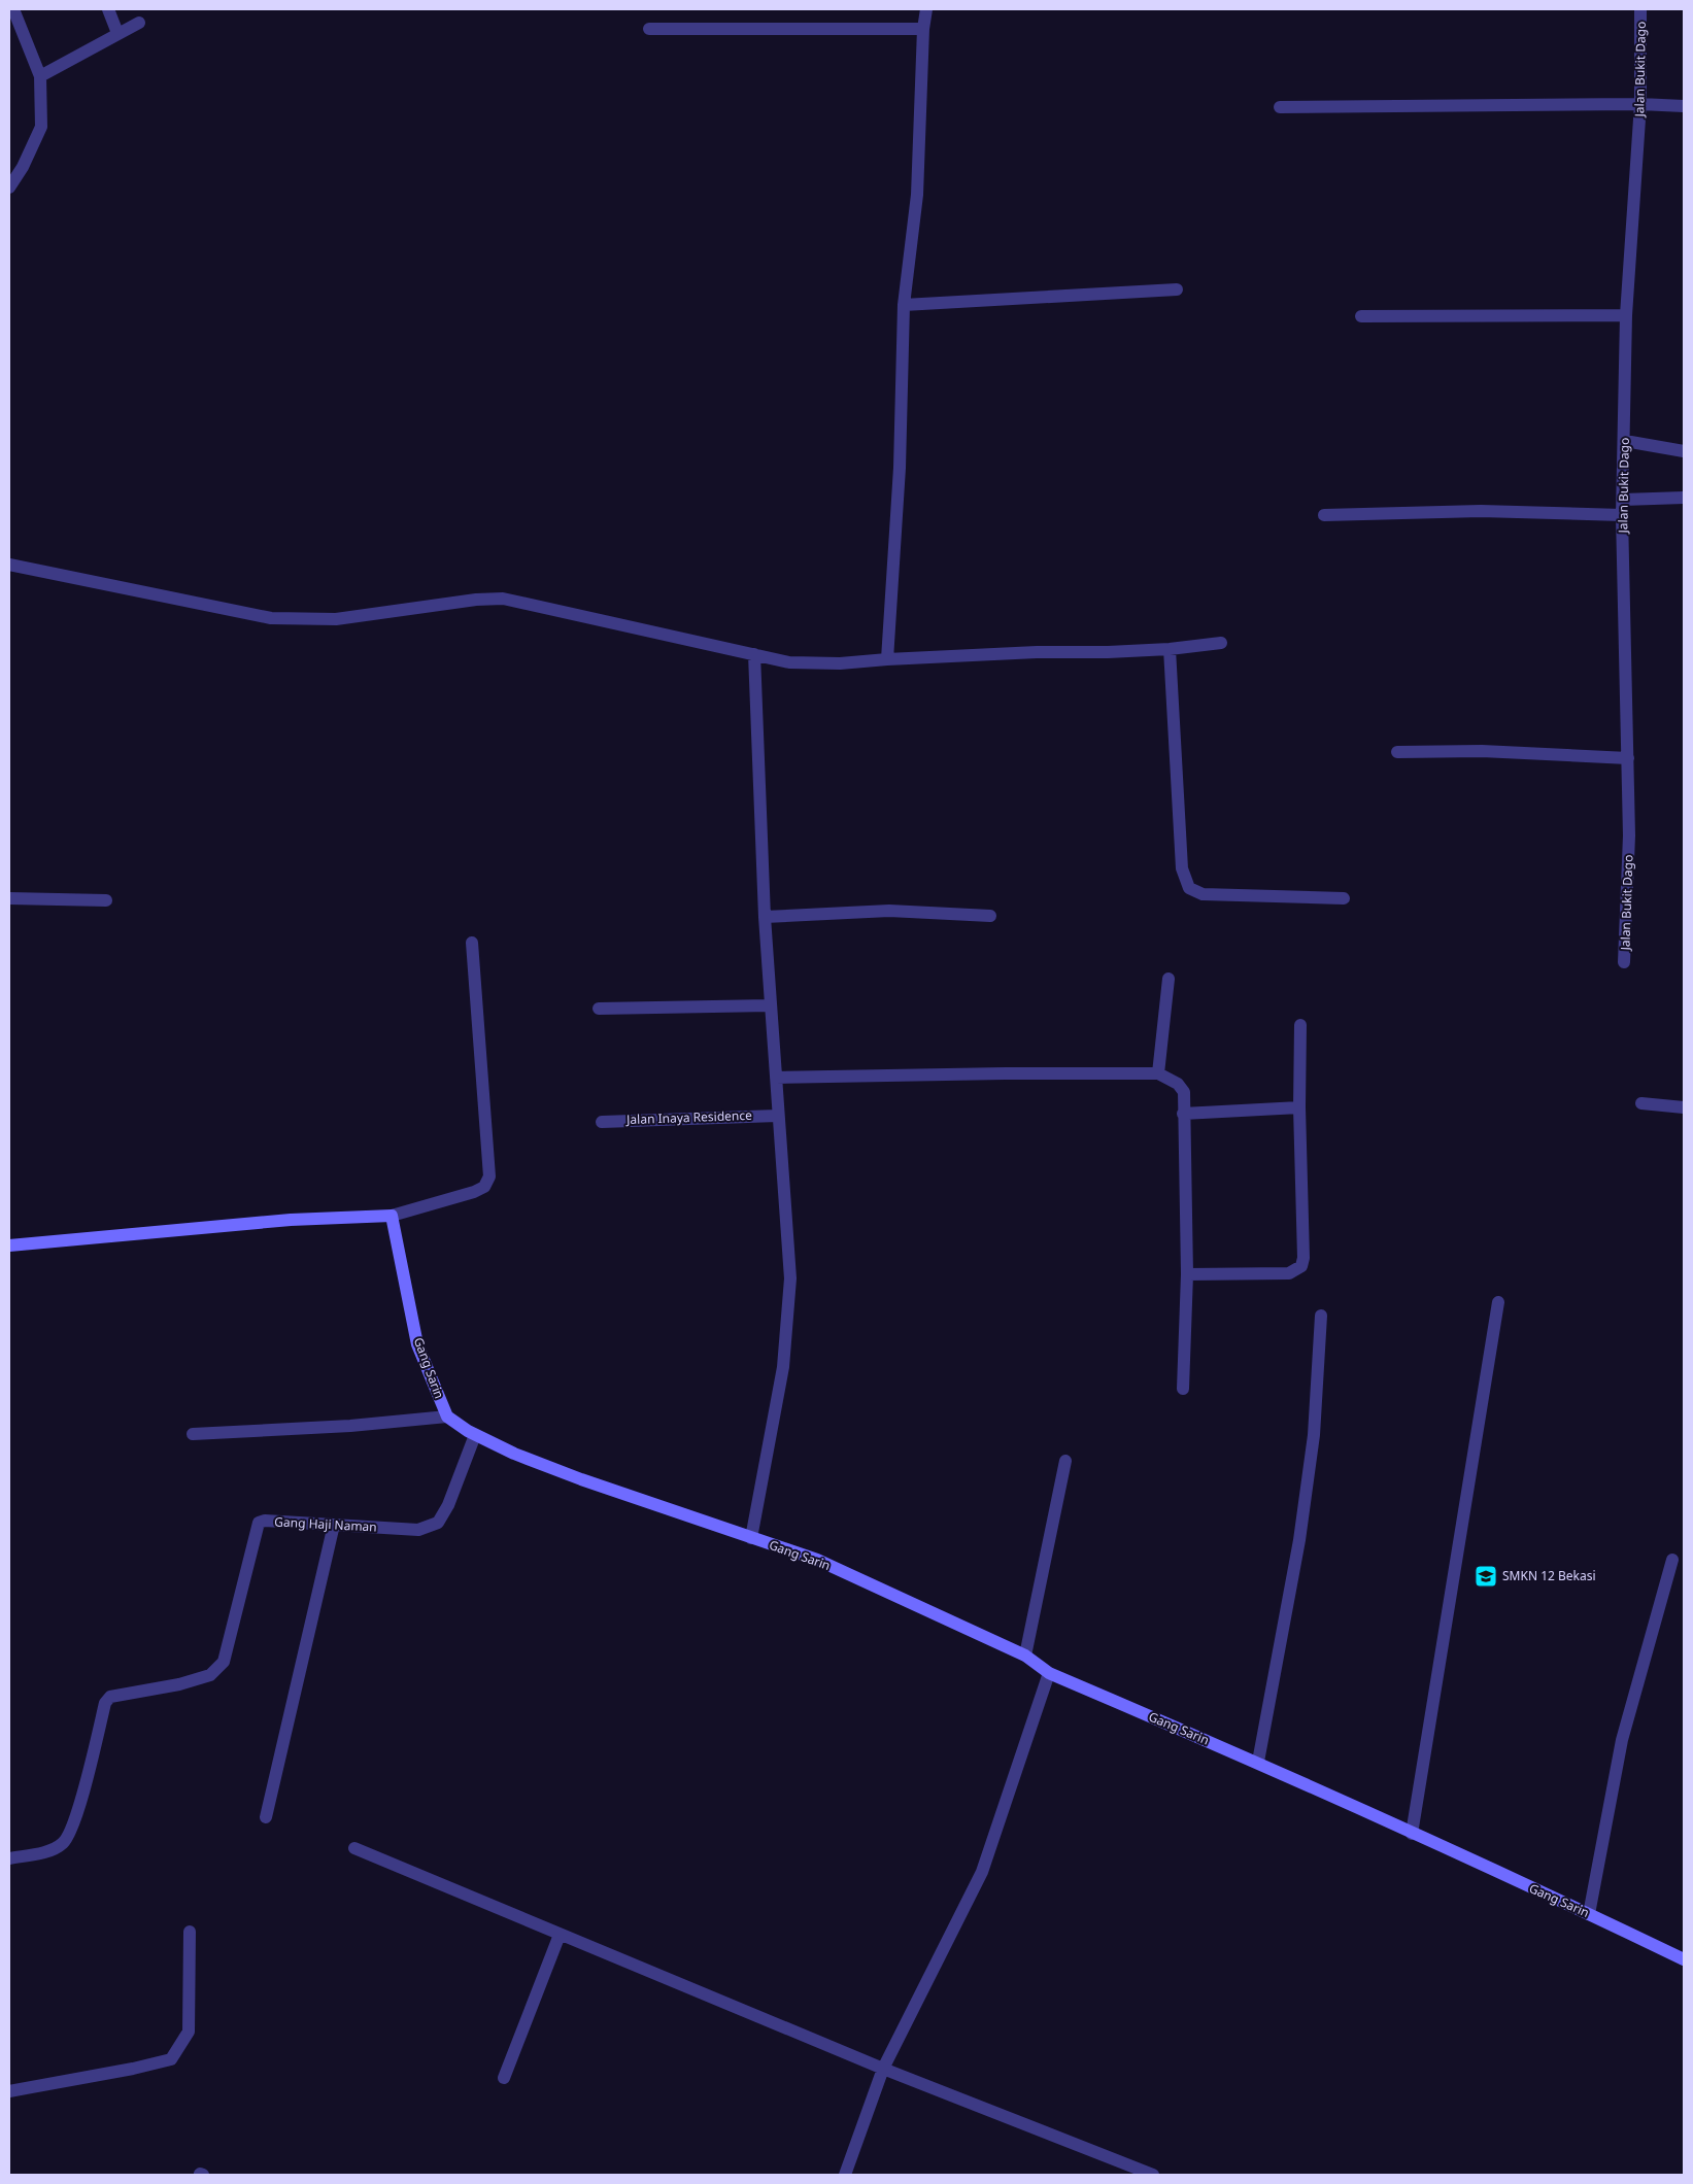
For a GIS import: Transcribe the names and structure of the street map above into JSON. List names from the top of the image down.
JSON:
{
  "streets": {
    "street": [
      "Jalan Bukit Dago",
      "Jalan Inaya Residence",
      "Gang Sarin",
      "Gang Haji Naman"
    ]
  },
  "crossings": [
    ["Gang Sarin", "Gang Haji Naman"]
  ],
  "places": {
    "school or university": ["SMKN 12 Bekasi"]
  }
}
